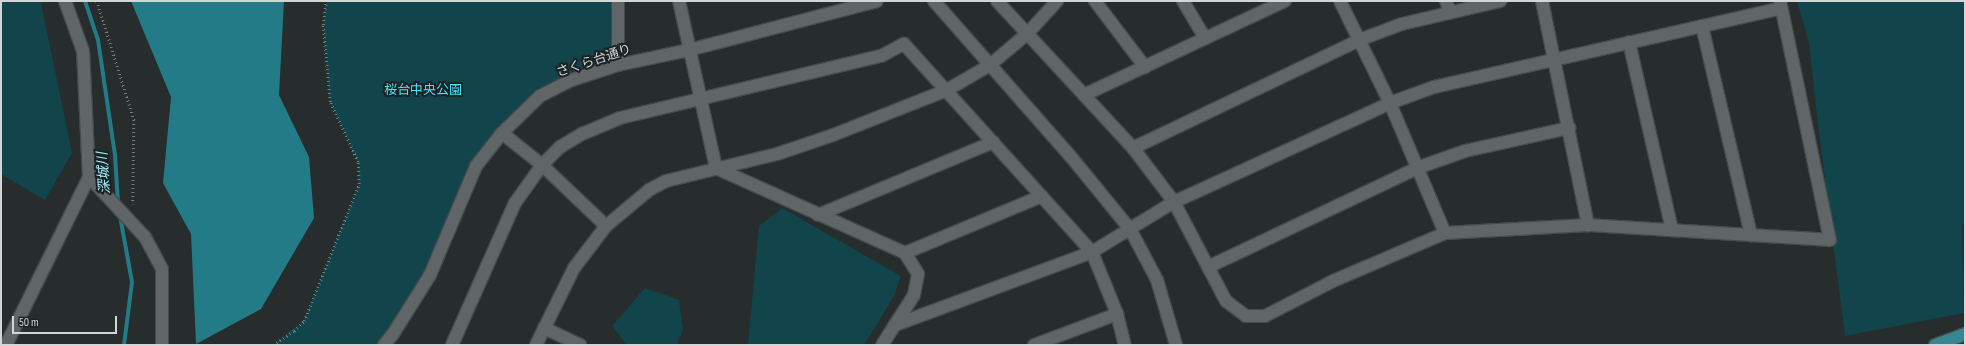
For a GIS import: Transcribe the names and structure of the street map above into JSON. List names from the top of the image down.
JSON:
{
  "streets": {
    "street": ["さくら台通り"]
  },
  "water": ["深城川"],
  "parks": ["桜台中央公園"],
  "scale_bar": "50 m"
}
